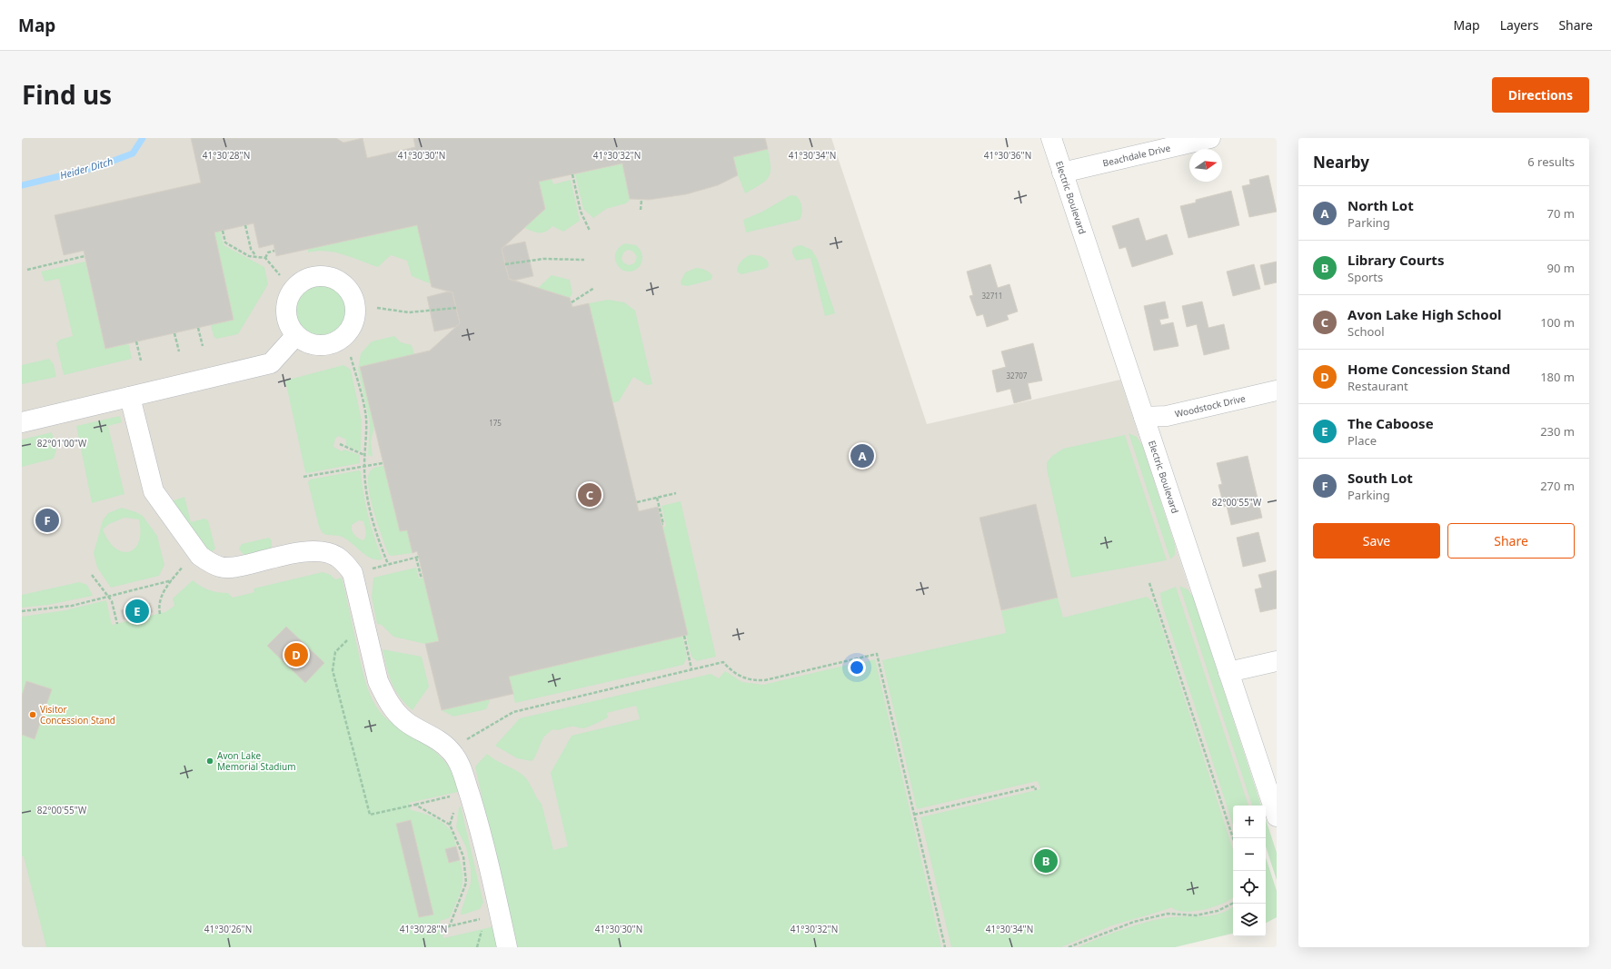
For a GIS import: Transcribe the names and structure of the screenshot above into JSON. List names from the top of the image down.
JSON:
{
  "streets": {
    "street": ["Beachdale Drive", "Electric Boulevard", "Woodstock Drive"]
  },
  "crossings": [
    ["Beachdale Drive", "Electric Boulevard"],
    ["Electric Boulevard", "Woodstock Drive"]
  ],
  "water": ["Heider Ditch"],
  "places": ["Visitor Concession Stand", "Avon Lake Memorial Stadium"],
  "house_numbers": ["32711", "32707", "175"],
  "north": "right",
  "page": {
    "header": "Map",
    "nav": ["Map", "Layers", "Share"],
    "title": "Find us",
    "buttons": [
      "Directions",
      ["Save", "Share"]
    ],
    "heading": ["Nearby", "6 results"],
    "list": [
      {
        "mark": "A",
        "name": "North Lot",
        "note": "Parking",
        "value": "70 m"
      },
      {
        "mark": "B",
        "name": "Library Courts",
        "note": "Sports",
        "value": "90 m"
      },
      {
        "mark": "C",
        "name": "Avon Lake High School",
        "note": "School",
        "value": "100 m"
      },
      {
        "mark": "D",
        "name": "Home Concession Stand",
        "note": "Restaurant",
        "value": "180 m"
      },
      {
        "mark": "E",
        "name": "The Caboose",
        "note": "Place",
        "value": "230 m"
      },
      {
        "mark": "F",
        "name": "South Lot",
        "note": "Parking",
        "value": "270 m"
      }
    ],
    "pins": [
      "A",
      "C",
      "F",
      "E",
      "D",
      "B"
    ],
    "map_buttons": ["+", "−"]
  },
  "coordinates": [
    "41°30'28\"N",
    "41°30'30\"N",
    "41°30'32\"N",
    "41°30'34\"N",
    "41°30'36\"N",
    "82°01'00\"W",
    "82°00'55\"W",
    "41°30'26\"N"
  ]
}
